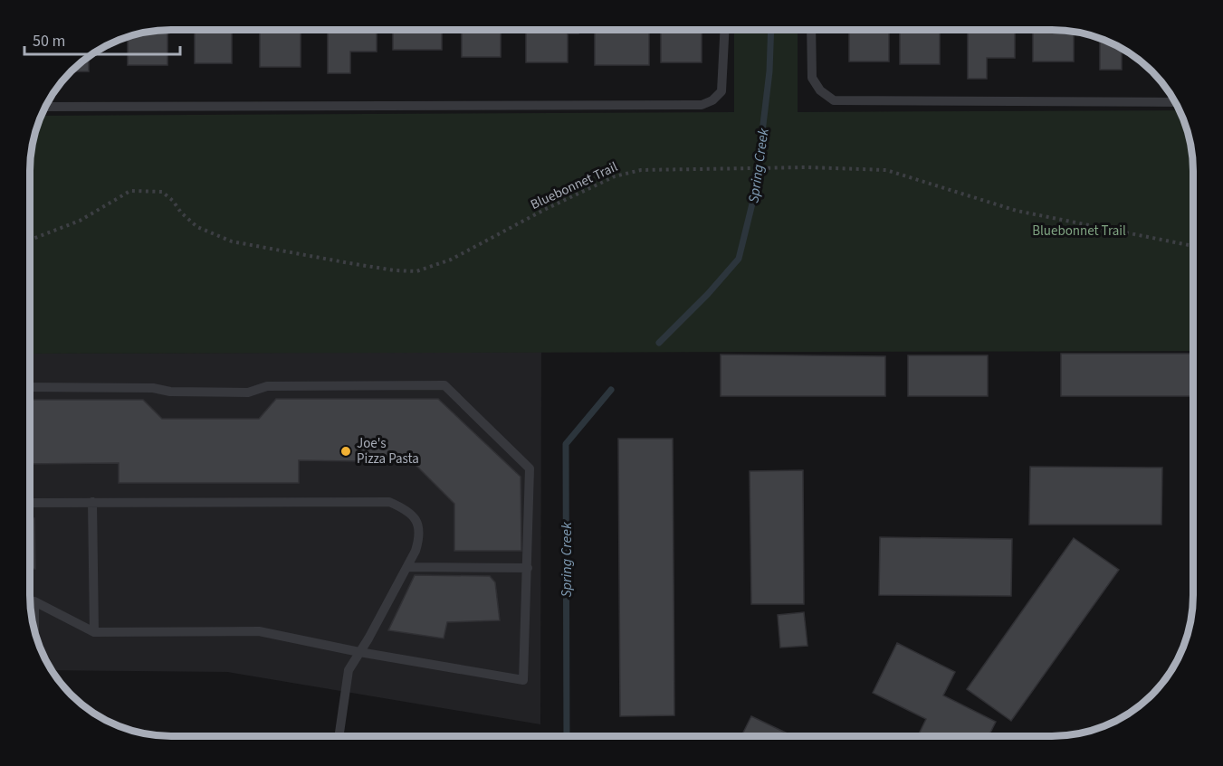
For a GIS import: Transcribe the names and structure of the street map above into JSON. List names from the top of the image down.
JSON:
{
  "streets": {
    "path": ["Bluebonnet Trail"]
  },
  "water": ["Spring Creek"],
  "parks": ["Bluebonnet Trail"],
  "places": ["Joe's Pizza Pasta"],
  "scale_bar": "50 m"
}
